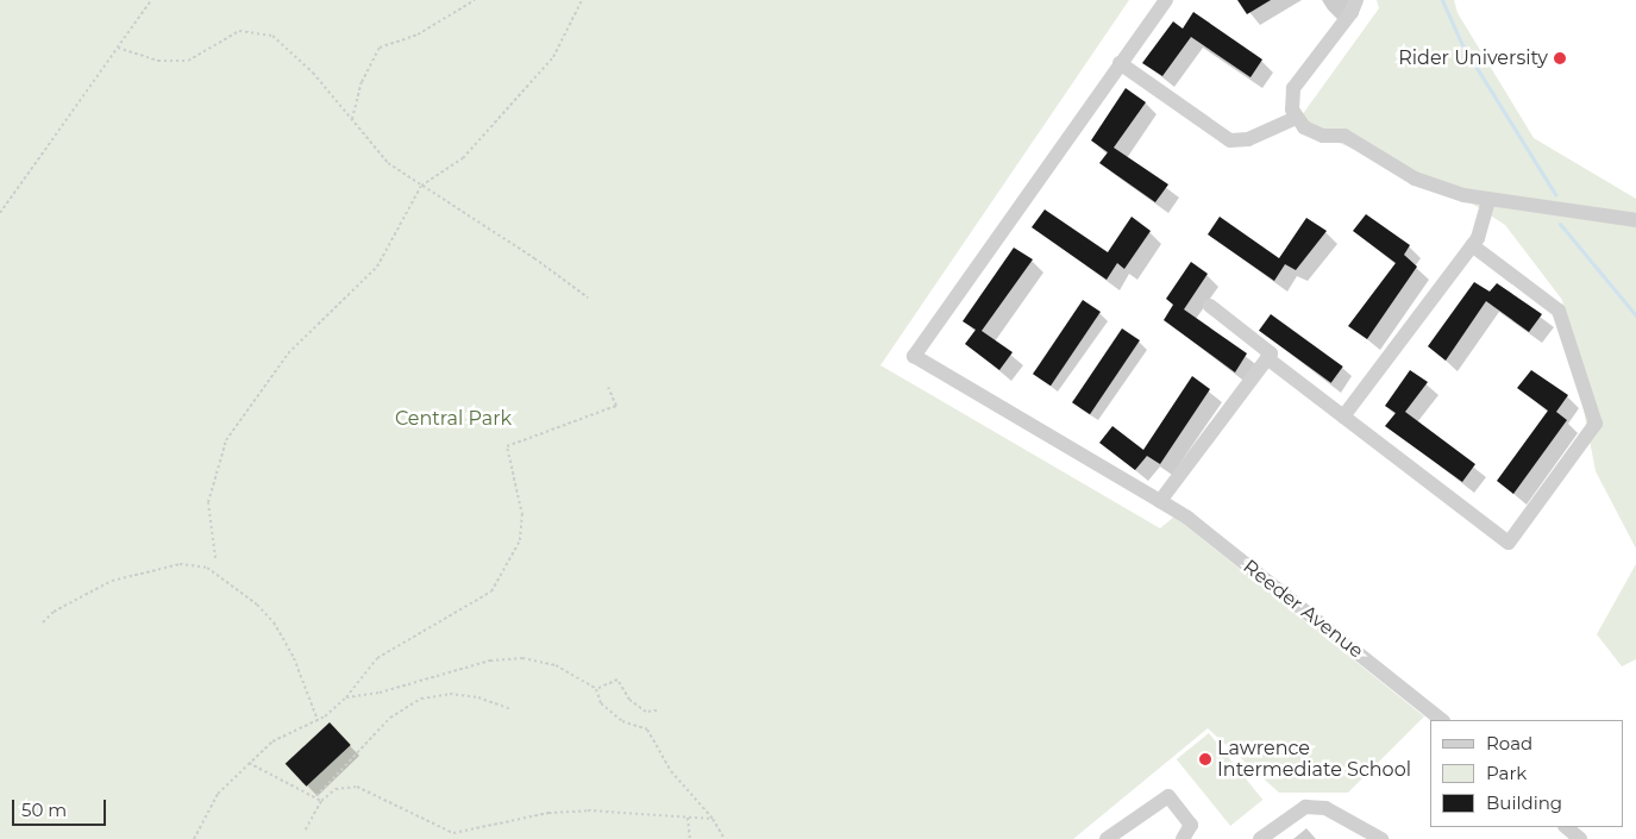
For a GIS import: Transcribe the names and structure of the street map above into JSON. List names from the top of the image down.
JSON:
{
  "streets": {
    "street": ["Reeder Avenue"]
  },
  "parks": ["Central Park"],
  "places": ["Rider University", "Lawrence Intermediate School"],
  "legend": ["Road", "Park", "Building"],
  "scale_bar": "50 m"
}
